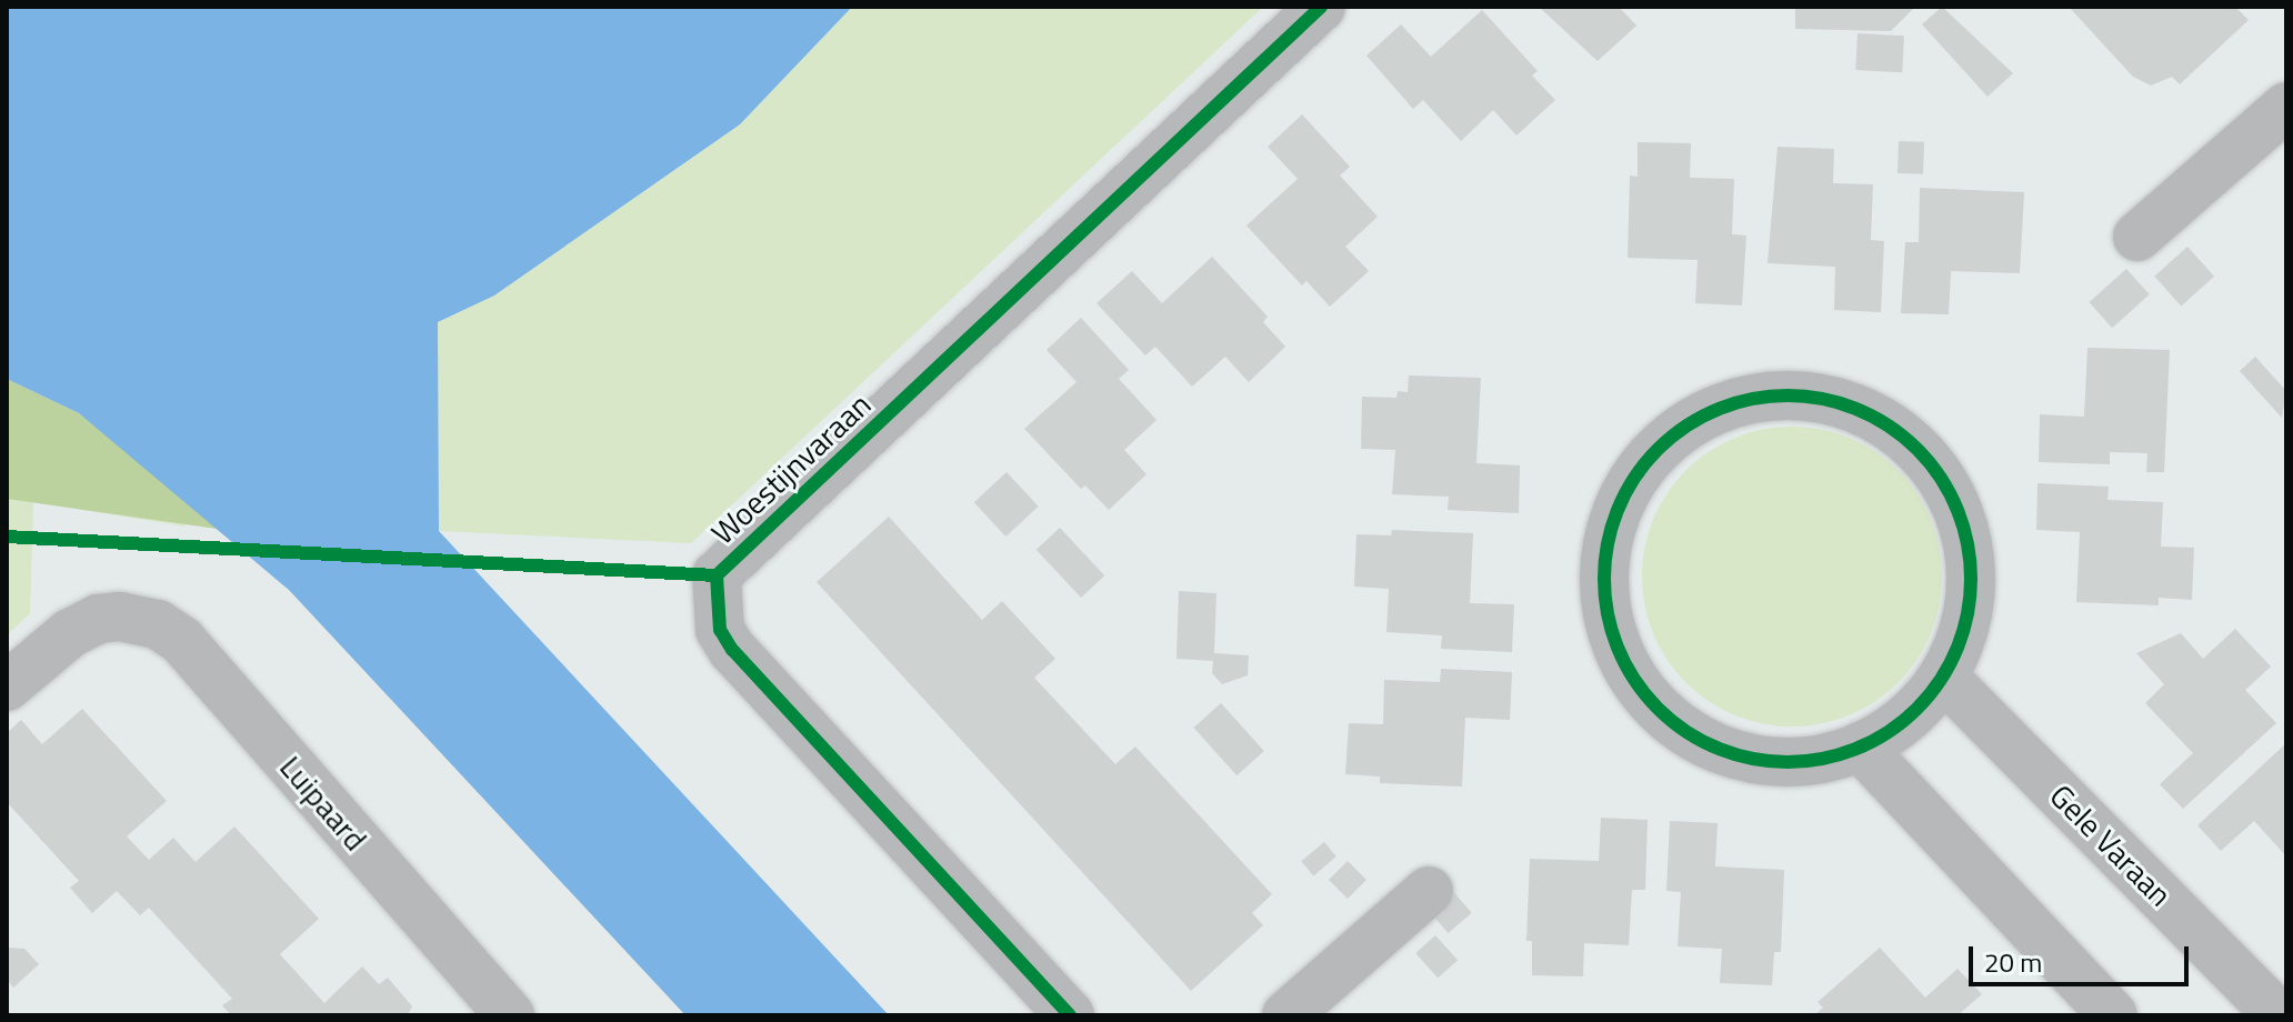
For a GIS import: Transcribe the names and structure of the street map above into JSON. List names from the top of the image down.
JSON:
{
  "streets": {
    "street": ["Woestijnvaraan", "Luipaard", "Gele Varaan"]
  },
  "scale_bar": "20 m"
}
